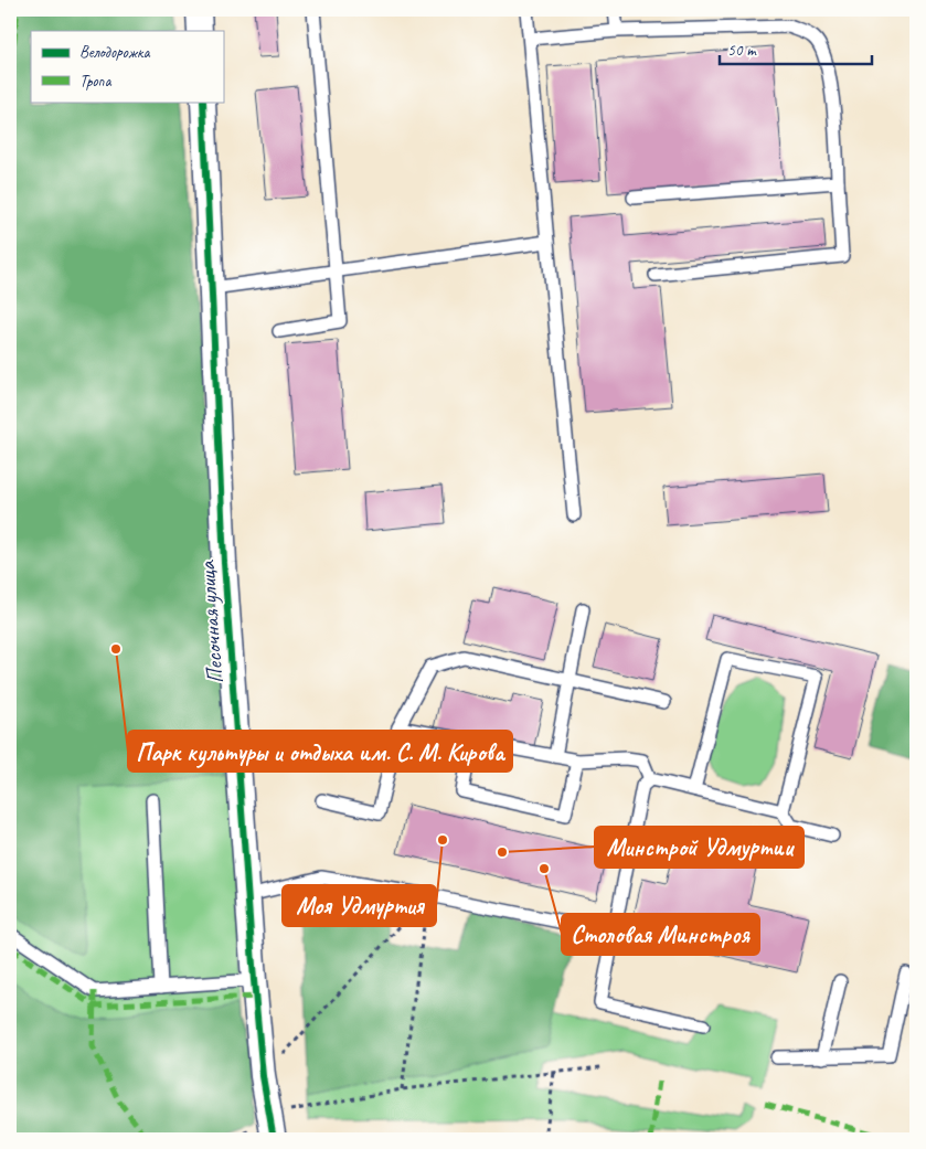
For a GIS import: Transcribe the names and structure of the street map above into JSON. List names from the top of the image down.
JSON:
{
  "streets": {
    "street": ["Песочная улица"]
  },
  "places": [
    "Парк культуры и отдыха им. С. М. Кирова",
    "Моя Удмуртия",
    "Минстрой Удмуртии",
    "Столовая Минстроя"
  ],
  "legend": ["Велодорожка", "Тропа"],
  "scale_bar": "50 m"
}
